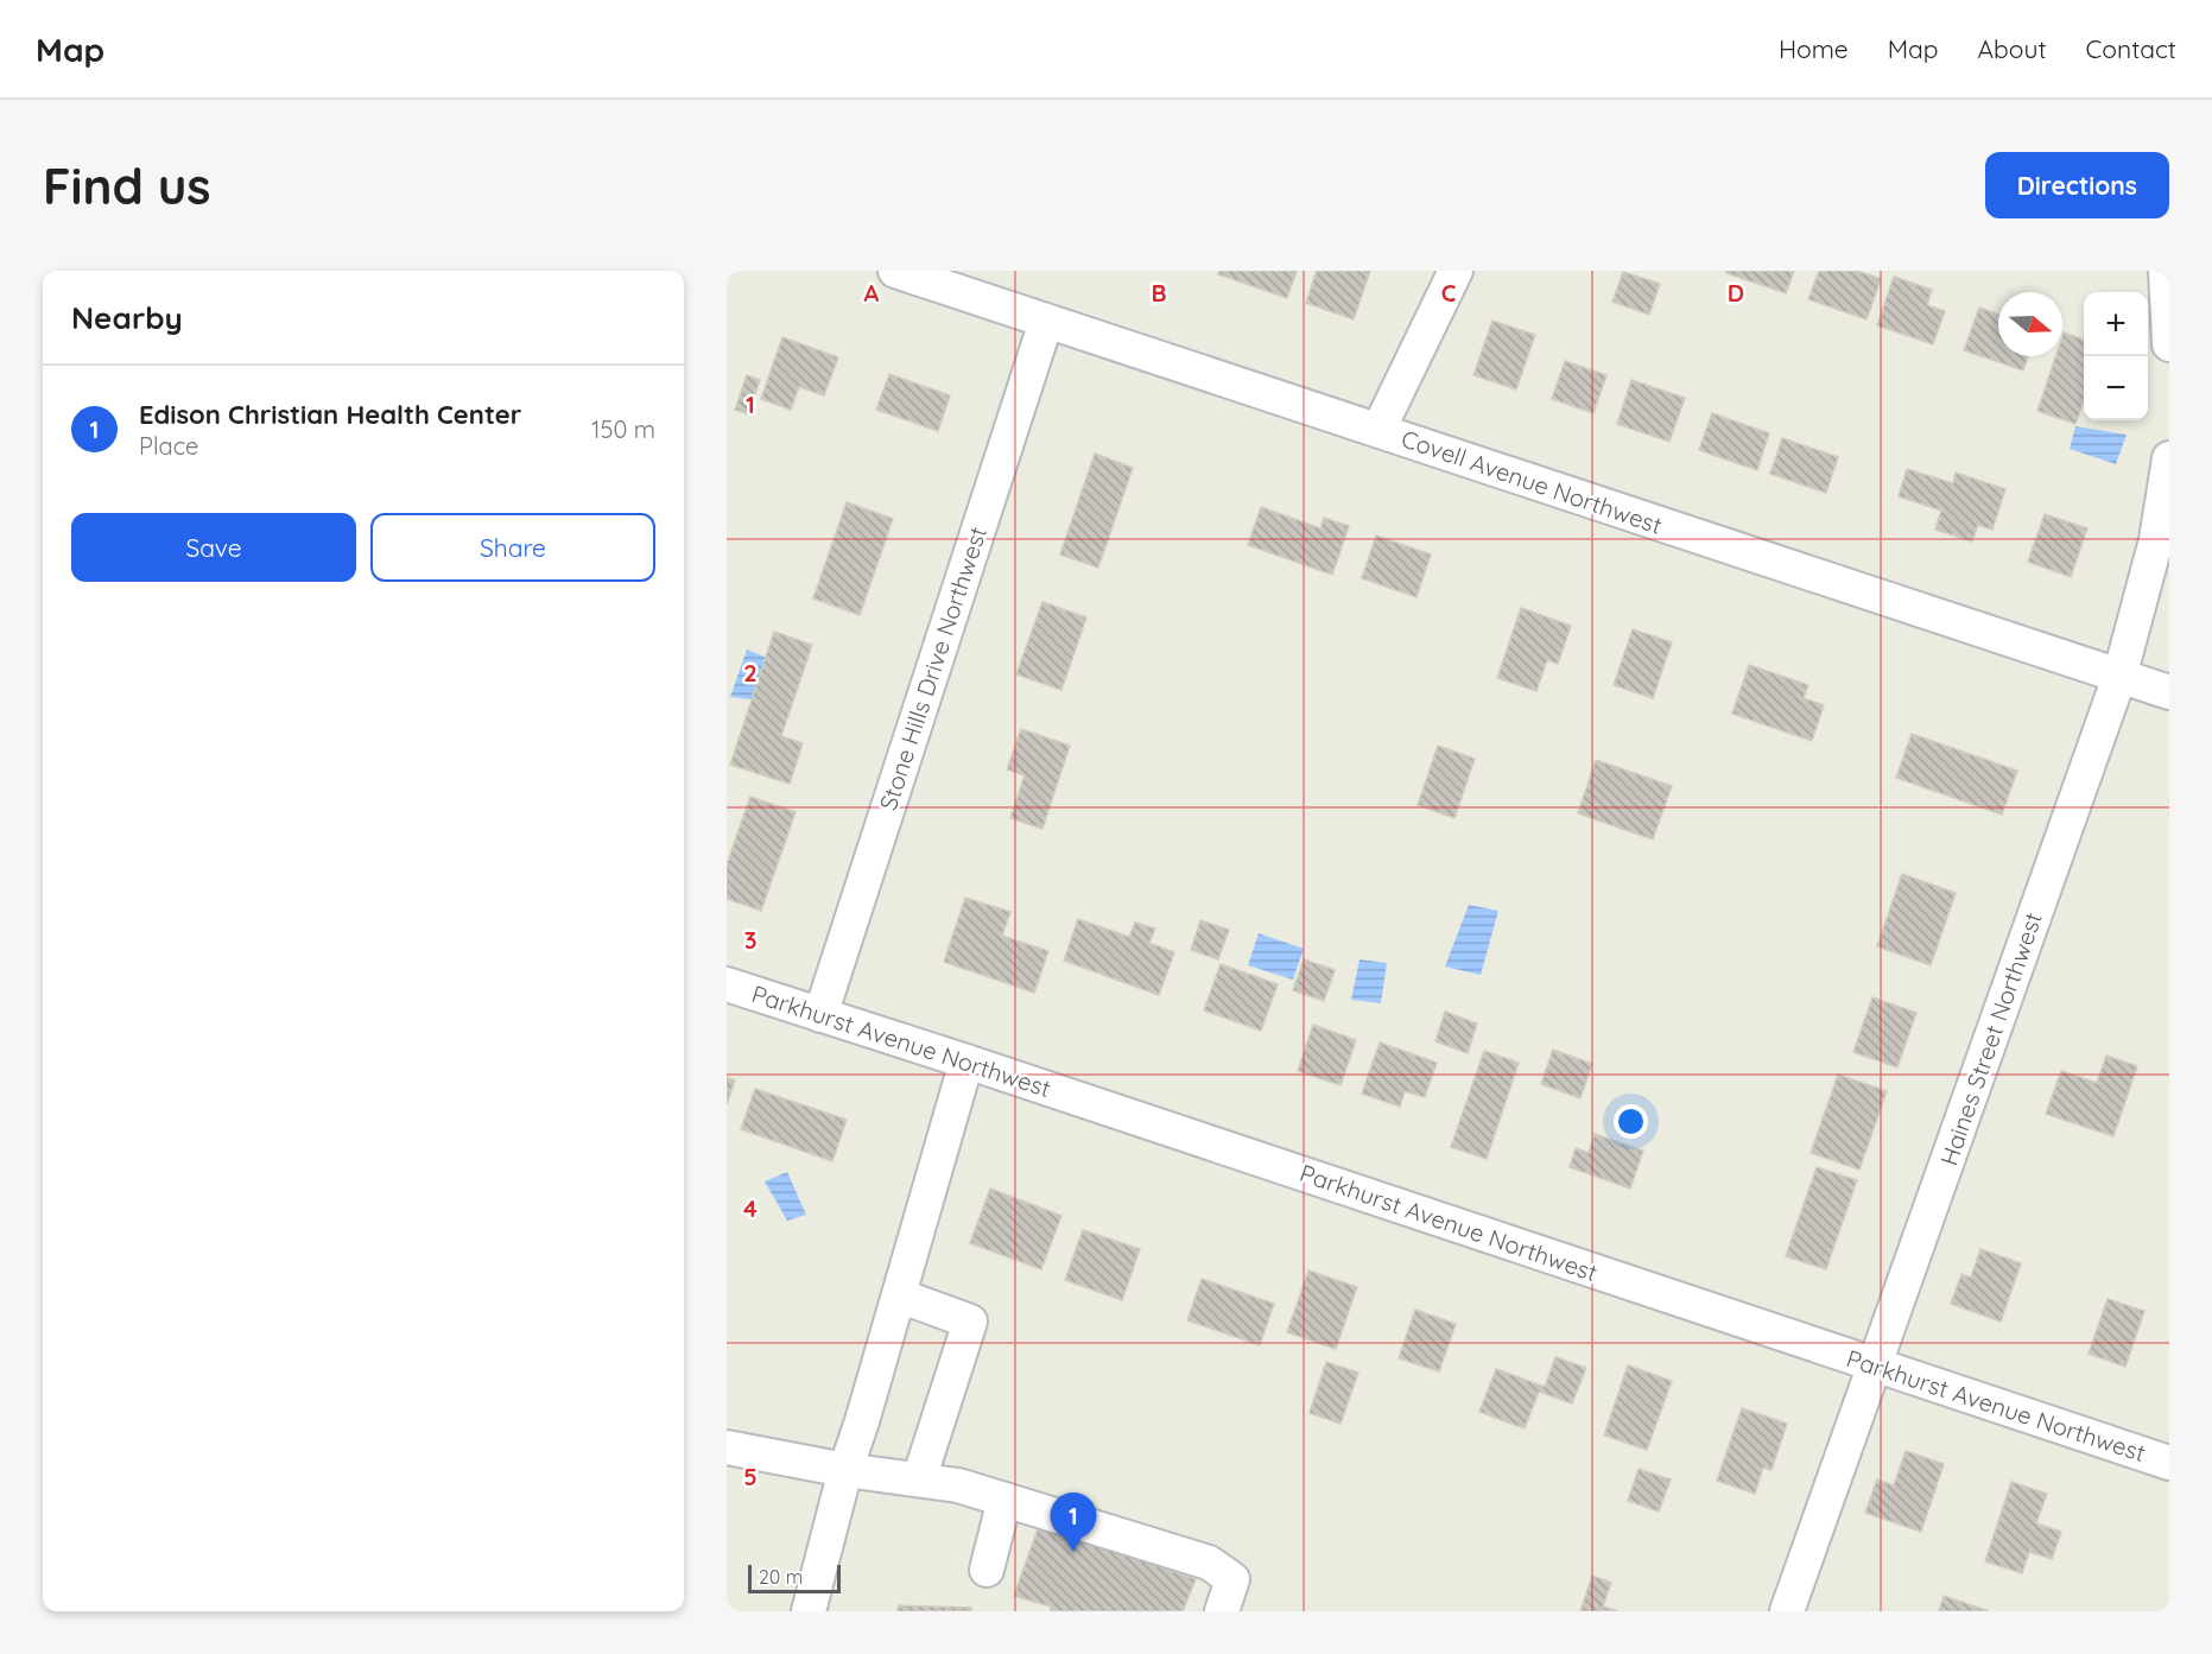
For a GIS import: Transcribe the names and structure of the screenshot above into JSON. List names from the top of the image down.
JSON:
{
  "streets": {
    "street": [
      "Covell Avenue Northwest",
      "Stone Hills Drive Northwest",
      "Haines Street Northwest",
      "Parkhurst Avenue Northwest"
    ]
  },
  "crossings": [
    ["Covell Avenue Northwest", "Stone Hills Drive Northwest"],
    ["Covell Avenue Northwest", "Haines Street Northwest"],
    ["Stone Hills Drive Northwest", "Parkhurst Avenue Northwest"],
    ["Haines Street Northwest", "Parkhurst Avenue Northwest"]
  ],
  "scale_bar": "20 m",
  "north": "right",
  "page": {
    "header": "Map",
    "nav": [
      "Home",
      "Map",
      "About",
      "Contact"
    ],
    "buttons": [
      "Directions",
      ["Save", "Share"]
    ],
    "title": "Find us",
    "heading": "Nearby",
    "map_buttons": ["+", "−"],
    "list": [
      {
        "mark": "1",
        "name": "Edison Christian Health Center",
        "note": "Place",
        "value": "150 m"
      }
    ],
    "pins": "1",
    "scale": "20 m"
  },
  "grid": {
    "columns": [
      "A",
      "B",
      "C",
      "D"
    ],
    "rows": [
      "1",
      "2",
      "3",
      "4",
      "5"
    ]
  }
}
